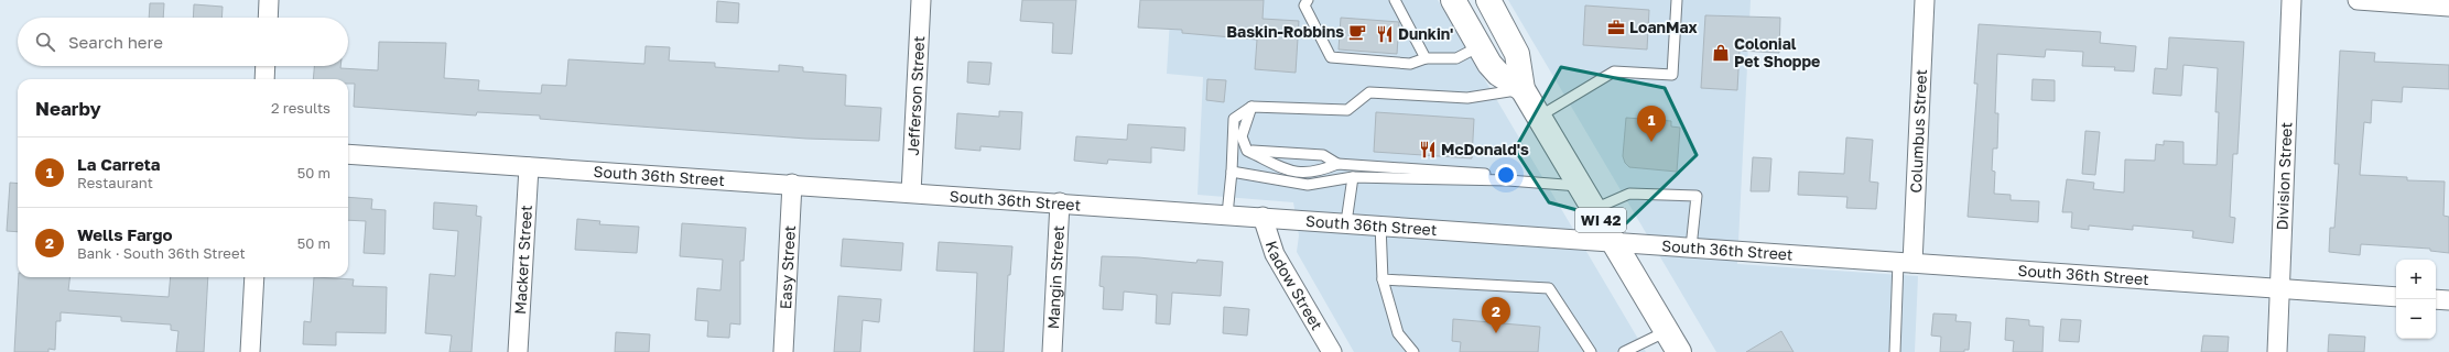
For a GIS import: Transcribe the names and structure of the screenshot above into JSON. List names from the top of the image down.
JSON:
{
  "streets": {
    "main road": ["WI 42"],
    "street": [
      "Jefferson Street",
      "Columbus Street",
      "South 36th Street",
      "Division Street",
      "Mackert Street",
      "Easy Street",
      "Mangin Street",
      "Kadow Street"
    ]
  },
  "crossings": [
    ["Jefferson Street", "South 36th Street"],
    ["Columbus Street", "South 36th Street"],
    ["South 36th Street", "Division Street"],
    ["South 36th Street", "WI 42"],
    ["South 36th Street", "Mackert Street"],
    ["South 36th Street", "Easy Street"],
    ["South 36th Street", "Mangin Street"],
    ["South 36th Street", "Kadow Street"]
  ],
  "places": {
    "office": ["LoanMax"],
    "cafe": ["Baskin-Robbins"],
    "restaurant": ["Dunkin'", "McDonald's"],
    "shop": ["Colonial Pet Shoppe"]
  },
  "page": {
    "search": "Search here",
    "heading": ["Nearby", "2 results"],
    "pins": ["1", "2"],
    "list": [
      {
        "mark": "1",
        "name": "La Carreta",
        "note": "Restaurant",
        "value": "50 m"
      },
      {
        "mark": "2",
        "name": "Wells Fargo",
        "note": "Bank · South 36th Street",
        "value": "50 m"
      }
    ],
    "map_buttons": ["+", "−"]
  }
}
